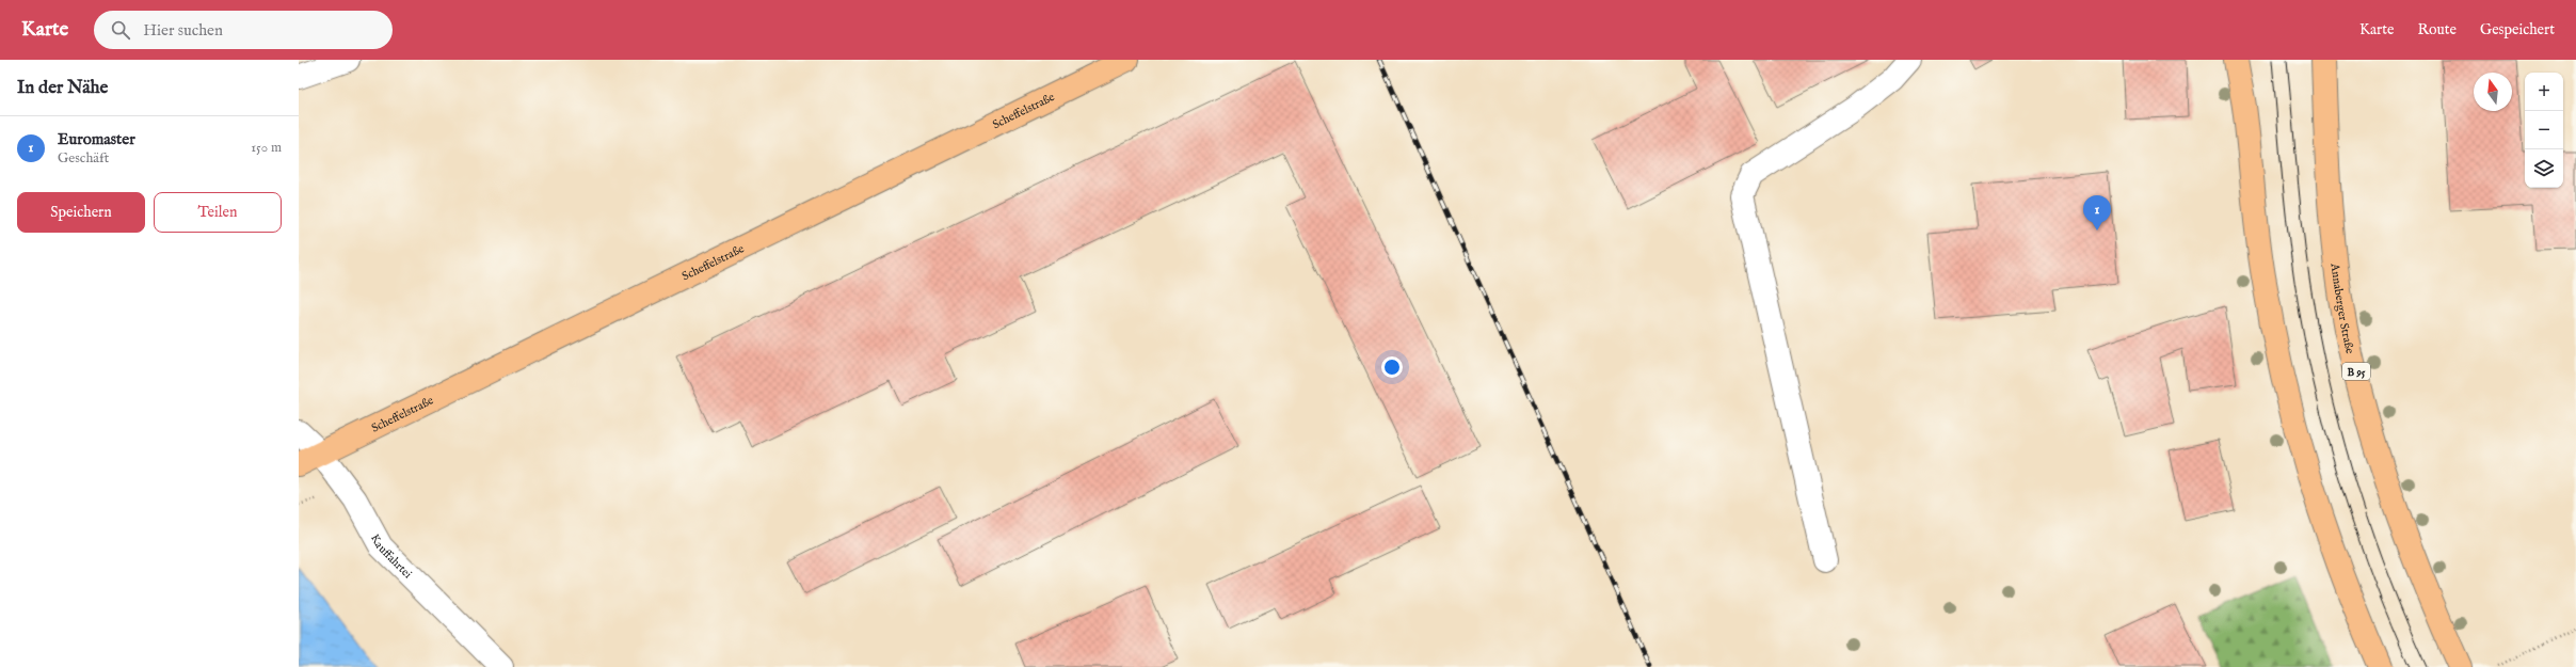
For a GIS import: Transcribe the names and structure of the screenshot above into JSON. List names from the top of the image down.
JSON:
{
  "streets": {
    "main road": ["Scheffelstraße", "Annaberger Straße", "B 95"],
    "street": ["Kauffahrtei"]
  },
  "crossings": [
    ["Scheffelstraße", "Kauffahrtei"]
  ],
  "north": "top",
  "page": {
    "header": "Karte",
    "search": "Hier suchen",
    "nav": ["Karte", "Route", "Gespeichert"],
    "heading": "In der Nähe",
    "map_buttons": ["+", "−"],
    "list": [
      {
        "mark": "1",
        "name": "Euromaster",
        "note": "Geschäft",
        "value": "150 m"
      }
    ],
    "buttons": ["Speichern", "Teilen"],
    "pins": "1"
  }
}
